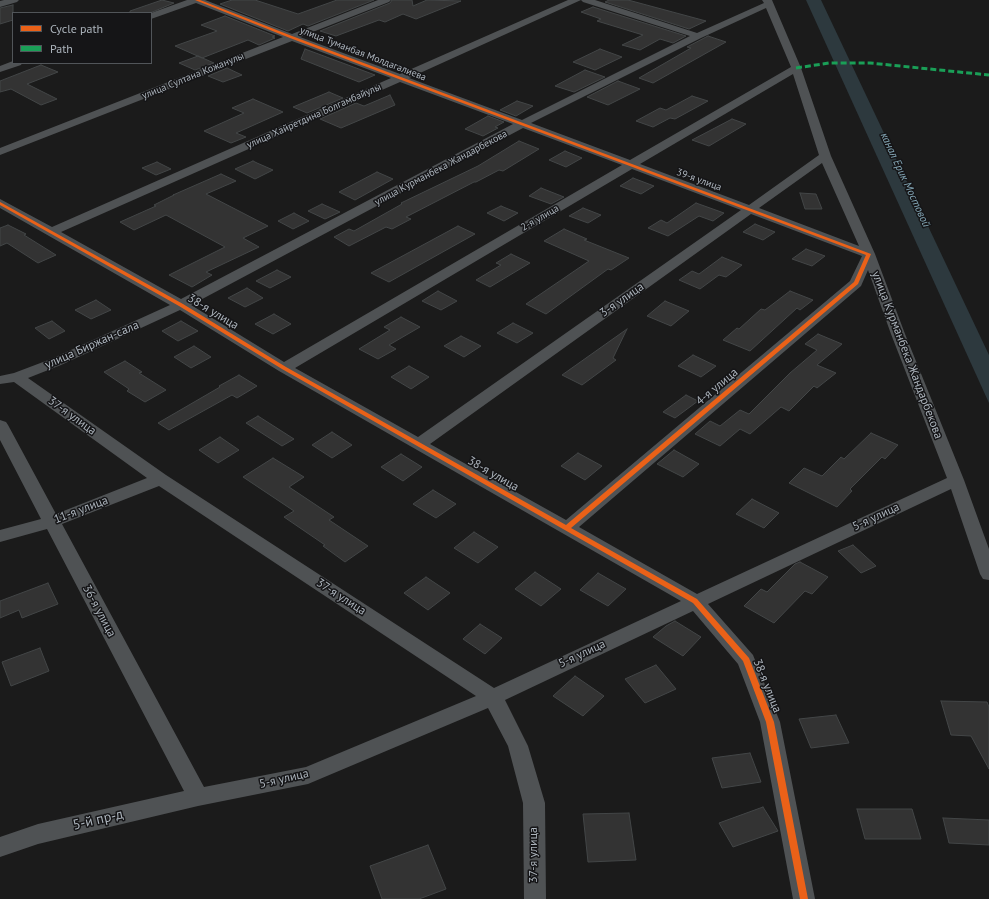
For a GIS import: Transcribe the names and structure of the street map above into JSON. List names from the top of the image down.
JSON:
{
  "streets": {
    "street": [
      "улица Туманбая Молдагалиева",
      "улица Султана Кожанулы",
      "улица Хайретдина Болгамбайулы",
      "улица Курманбека Жандарбекова",
      "39-я улица",
      "2-я улица",
      "3-я улица",
      "38-я улица",
      "улица Биржан-сала",
      "4-я улица",
      "37-я улица",
      "11-я улица",
      "5-я улица",
      "36-я улица",
      "5-й пр-д"
    ]
  },
  "crossings": [
    ["улица Туманбая Молдагалиева", "улица Султана Кожанулы"],
    ["улица Туманбая Молдагалиева", "улица Хайретдина Болгамбайулы"],
    ["улица Туманбая Молдагалиева", "улица Курманбека Жандарбекова"],
    ["улица Туманбая Молдагалиева", "39-я улица"],
    ["улица Хайретдина Болгамбайулы", "38-я улица"],
    ["улица Курманбека Жандарбекова", "39-я улица"],
    ["улица Курманбека Жандарбекова", "2-я улица"],
    ["улица Курманбека Жандарбекова", "3-я улица"],
    ["улица Курманбека Жандарбекова", "38-я улица"],
    ["улица Курманбека Жандарбекова", "улица Биржан-сала"],
    ["улица Курманбека Жандарбекова", "4-я улица"],
    ["улица Курманбека Жандарбекова", "5-я улица"],
    ["39-я улица", "2-я улица"],
    ["39-я улица", "3-я улица"],
    ["39-я улица", "4-я улица"],
    ["2-я улица", "38-я улица"],
    ["3-я улица", "38-я улица"],
    ["38-я улица", "улица Биржан-сала"],
    ["38-я улица", "4-я улица"],
    ["38-я улица", "5-я улица"],
    ["улица Биржан-сала", "37-я улица"],
    ["37-я улица", "11-я улица"],
    ["37-я улица", "5-я улица"],
    ["11-я улица", "36-я улица"],
    ["5-я улица", "36-я улица"],
    ["5-я улица", "5-й пр-д"],
    ["36-я улица", "5-й пр-д"]
  ],
  "water": ["канал Ерик Мостовой"],
  "legend": ["Cycle path", "Path"]
}
